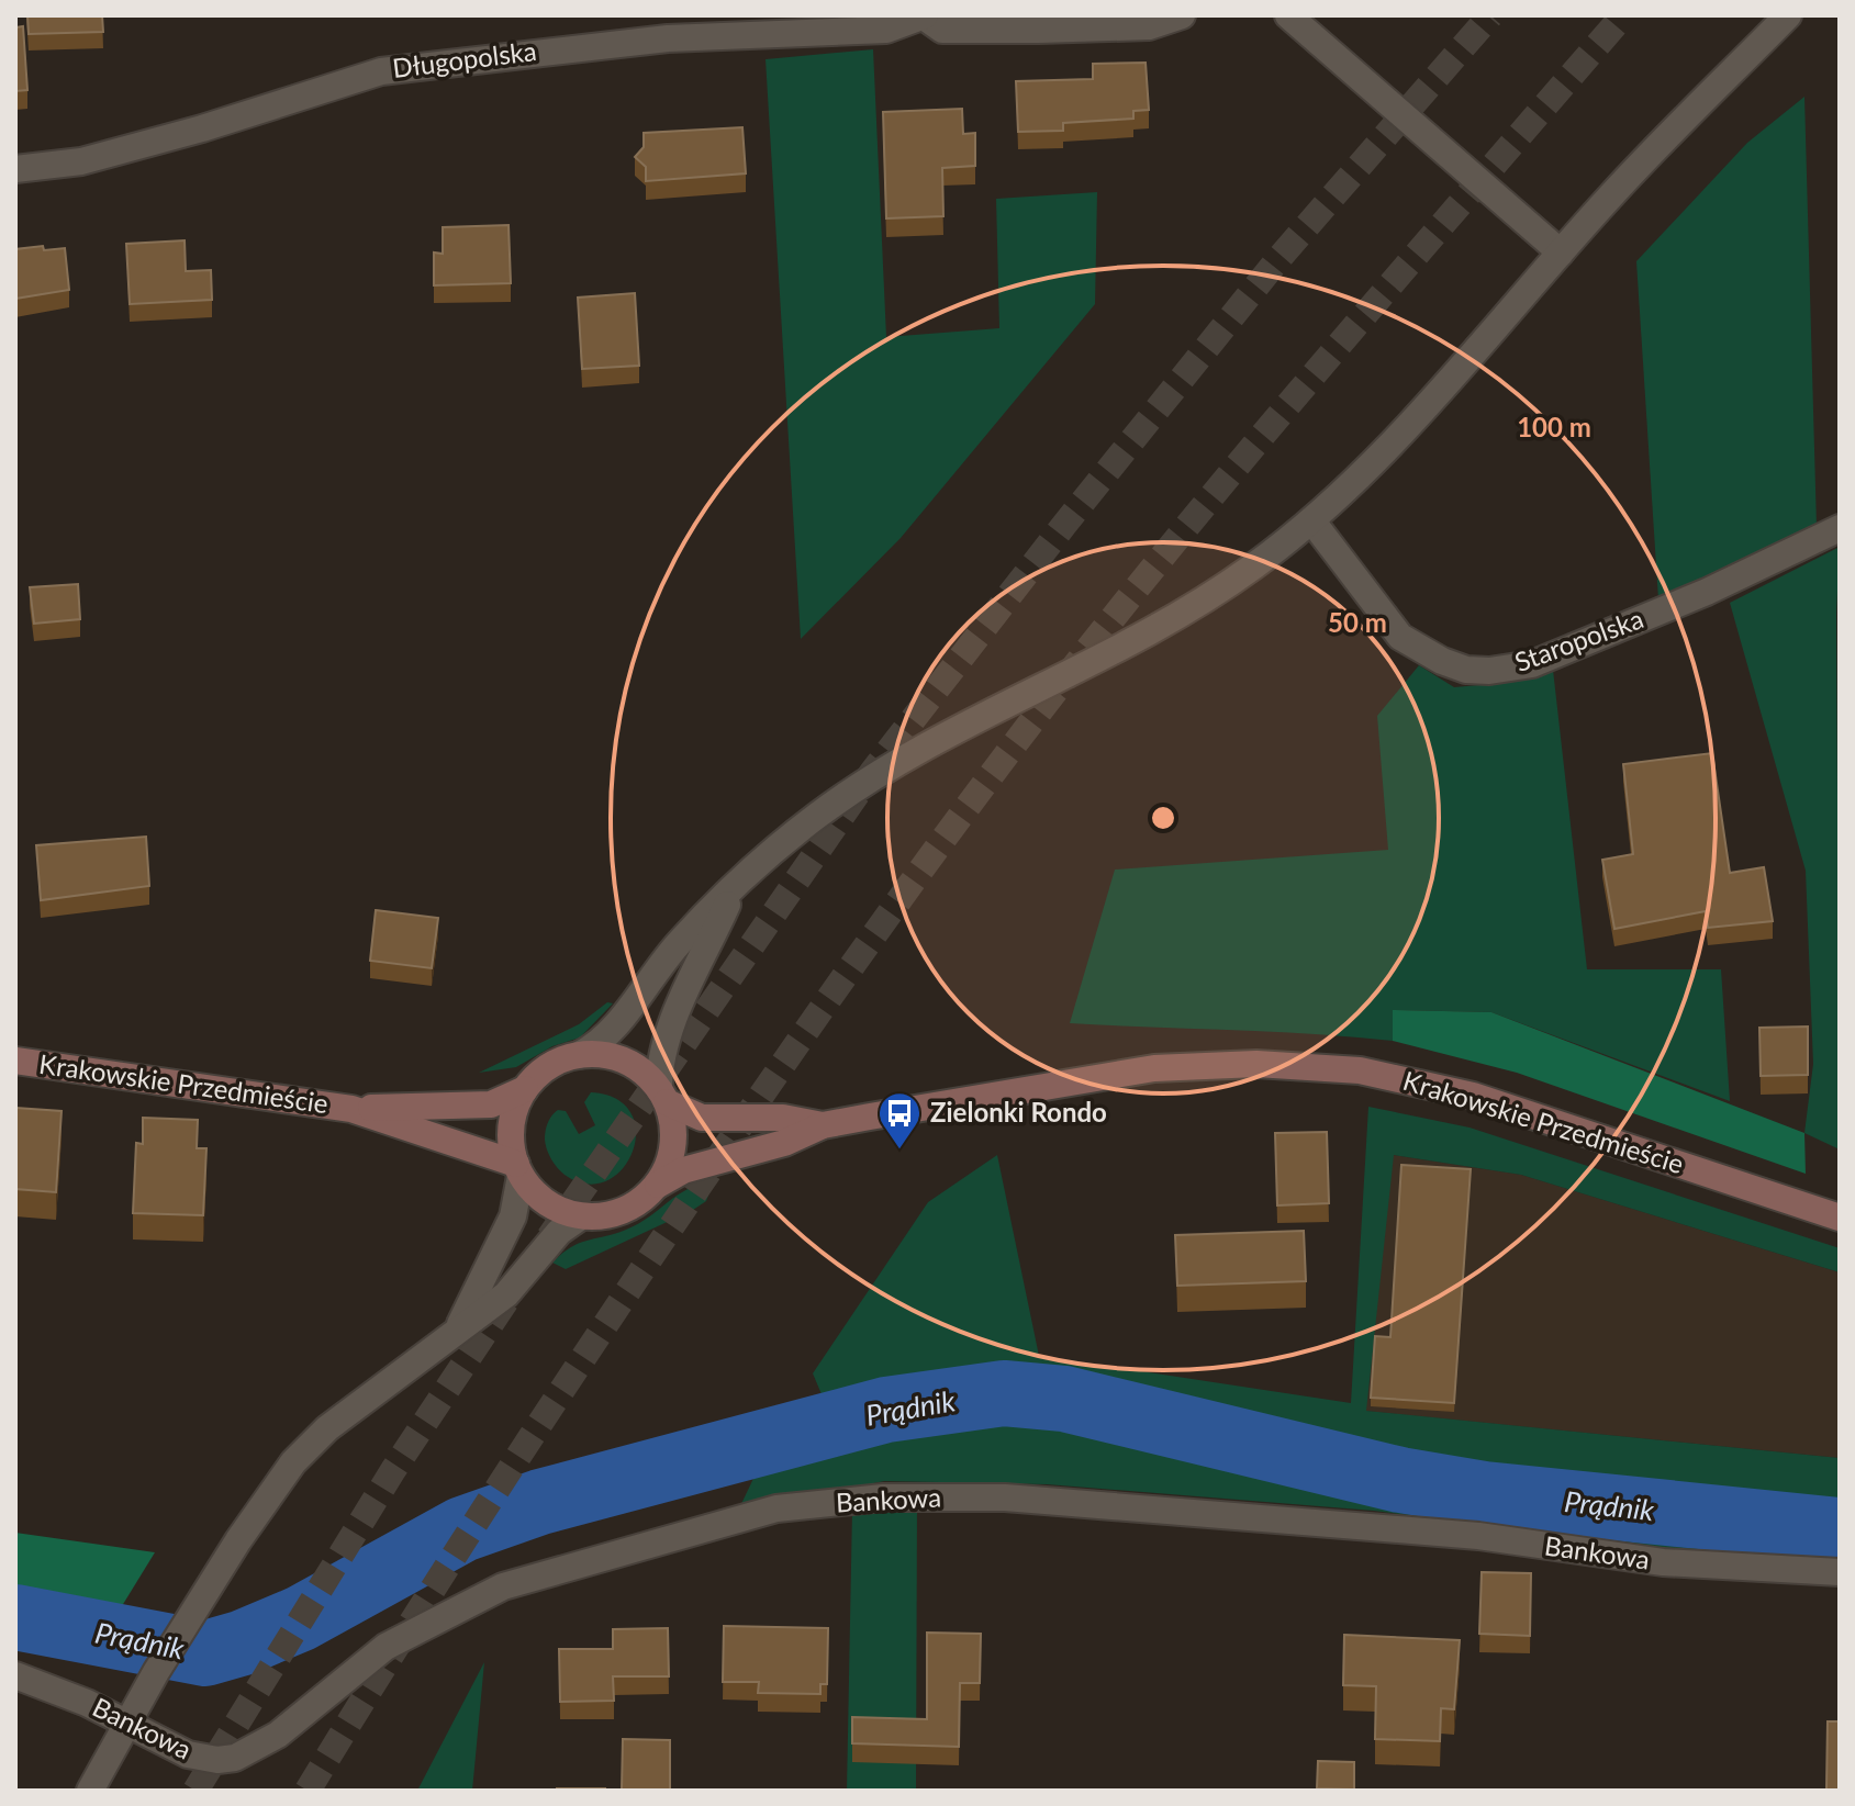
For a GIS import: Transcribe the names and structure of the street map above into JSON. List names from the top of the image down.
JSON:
{
  "streets": {
    "main road": ["Krakowskie Przedmieście"],
    "street": ["Długopolska", "Staropolska", "Bankowa"]
  },
  "water": ["Prądnik"],
  "places": {
    "bus stop": ["Zielonki Rondo"]
  },
  "rings": ["100 m", "50 m"]
}
